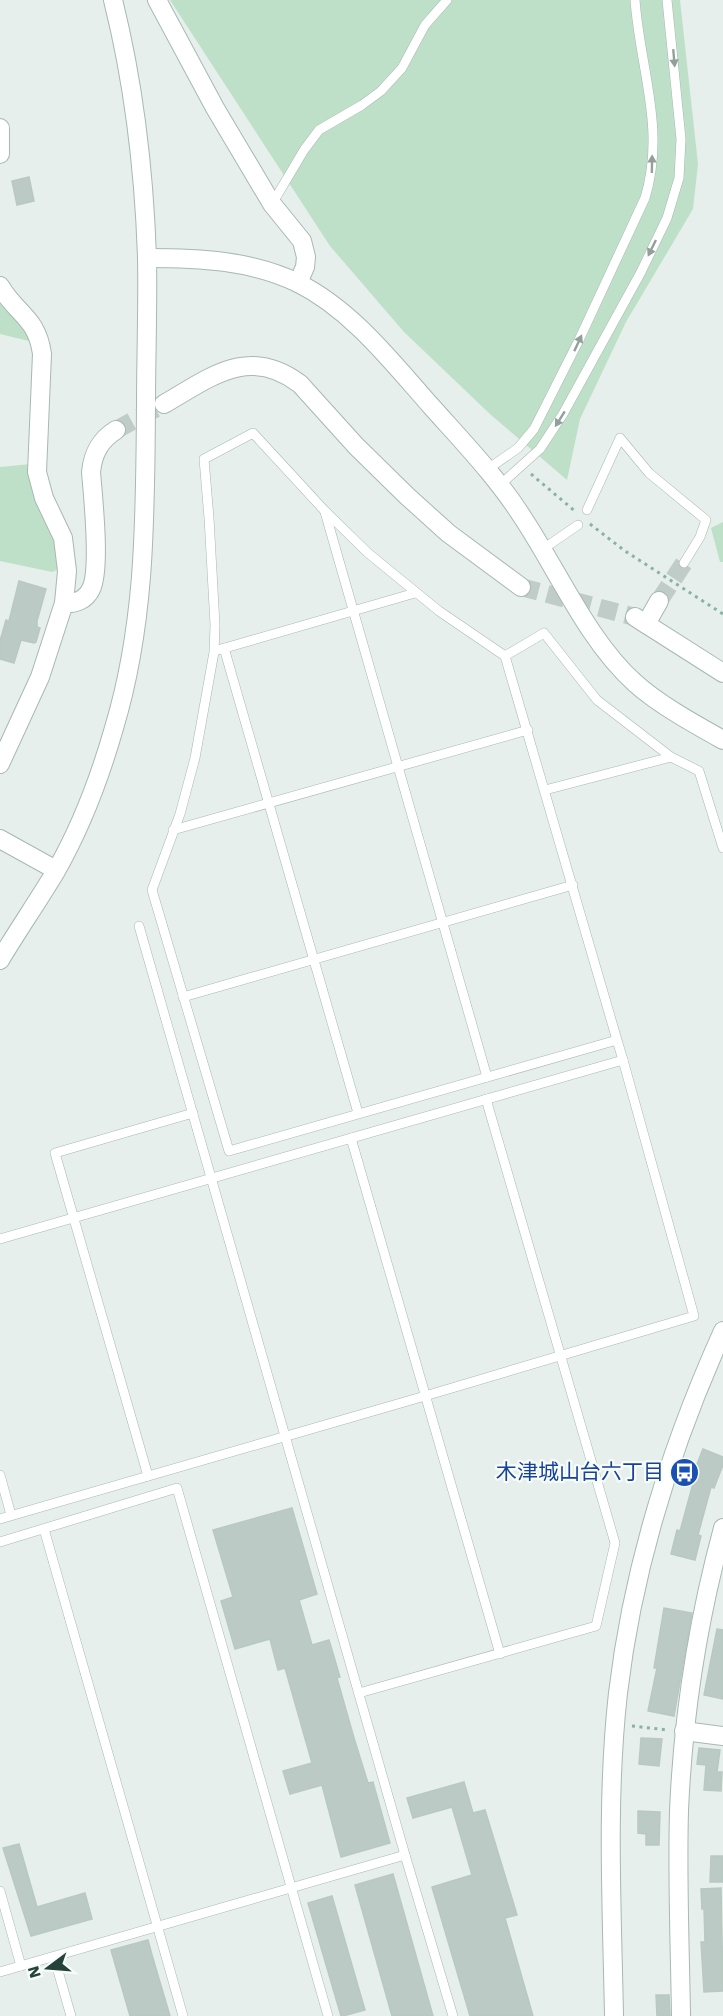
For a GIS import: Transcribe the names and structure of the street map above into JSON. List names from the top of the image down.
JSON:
{
  "places": {
    "bus stop": ["木津城山台六丁目"]
  },
  "north": "left"
}
